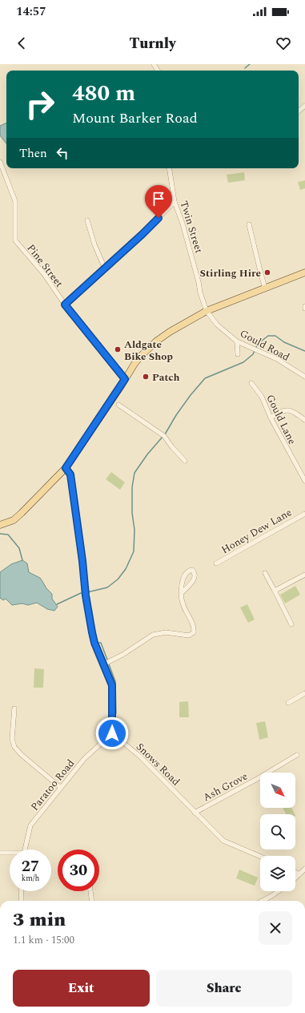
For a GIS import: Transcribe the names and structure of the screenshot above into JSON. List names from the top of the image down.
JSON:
{
  "streets": {
    "street": [
      "Twin Street",
      "Pine Street",
      "Gould Road",
      "Gould Lane",
      "Honey Dew Lane",
      "Snows Road",
      "Paratoo Road",
      "Ash Grove"
    ]
  },
  "crossings": [
    ["Twin Street", "Gould Road"],
    ["Snows Road", "Paratoo Road"],
    ["Snows Road", "Ash Grove"]
  ],
  "places": ["Stirling Hire", "Aldgate Bike Shop", "Patch"],
  "north": "bottom right",
  "page": {
    "status": "14:57",
    "header": "Turnly",
    "turn": ["480 m", "Mount Barker Road"],
    "then": "Then",
    "speed": "27 km/h",
    "limit": "30",
    "heading": ["3 min", "1.1 km · 15:00"],
    "buttons": ["Exit", "Share"]
  }
}
